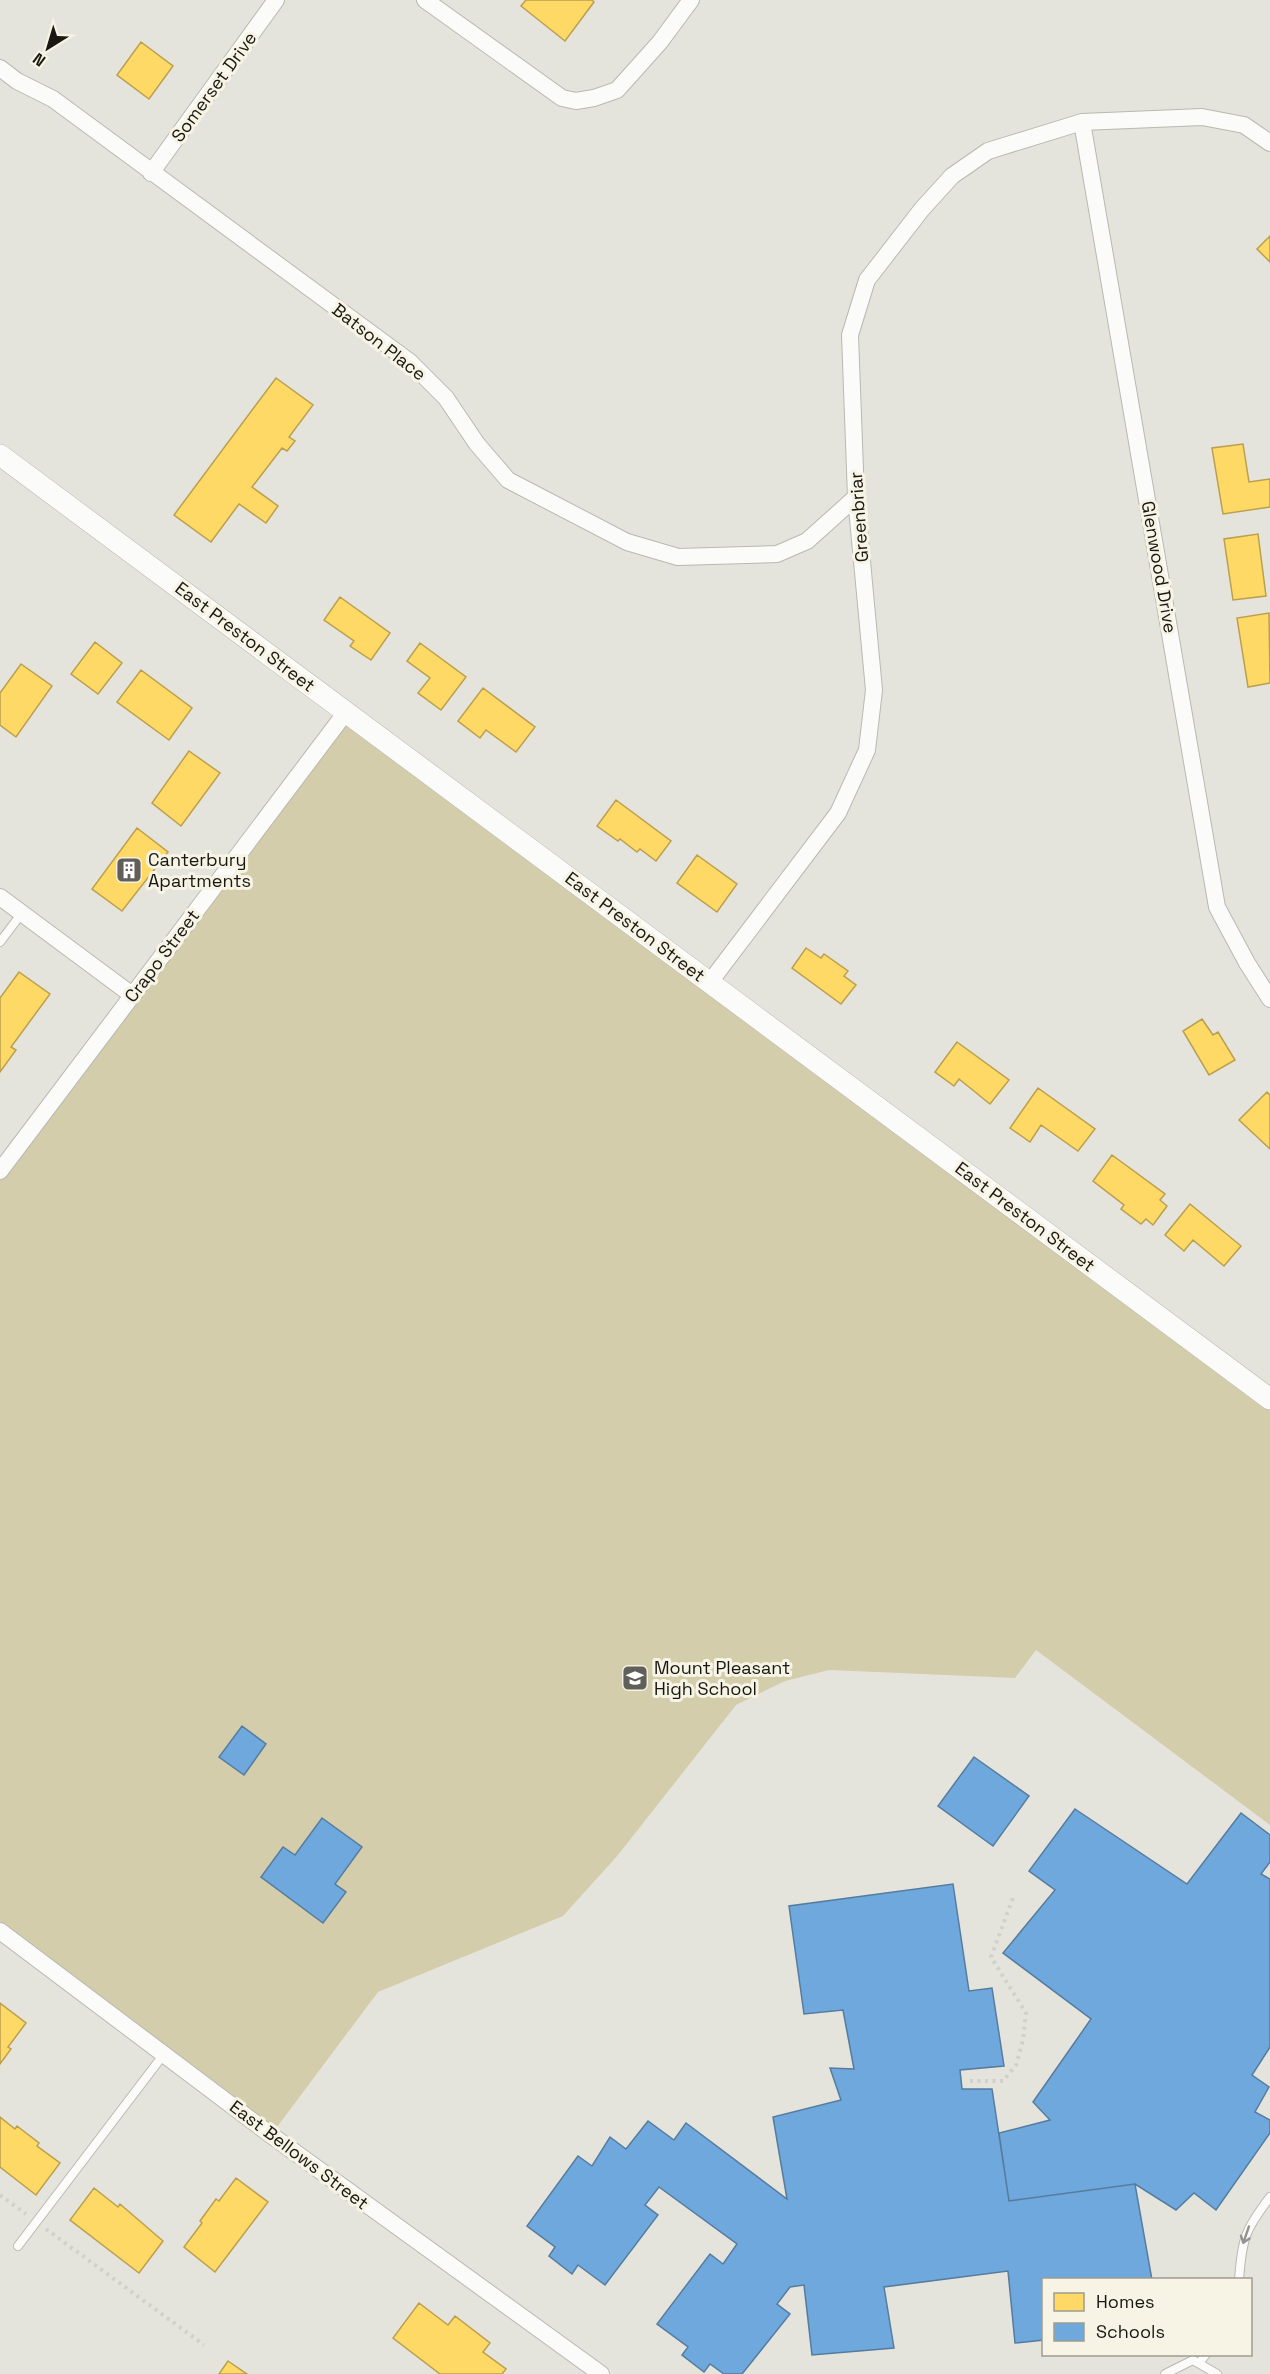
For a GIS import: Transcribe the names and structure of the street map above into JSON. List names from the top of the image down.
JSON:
{
  "streets": {
    "street": [
      "Somerset Drive",
      "Batson Place",
      "Greenbriar",
      "Glenwood Drive",
      "East Preston Street",
      "Crapo Street",
      "East Bellows Street"
    ]
  },
  "crossings": [
    ["Somerset Drive", "Batson Place"],
    ["Batson Place", "Greenbriar"],
    ["Greenbriar", "Glenwood Drive"],
    ["Greenbriar", "East Preston Street"],
    ["East Preston Street", "Crapo Street"]
  ],
  "places": {
    "building": ["Canterbury Apartments"],
    "school or university": ["Mount Pleasant High School"]
  },
  "legend": ["Homes", "Schools"],
  "north": "bottom left"
}
